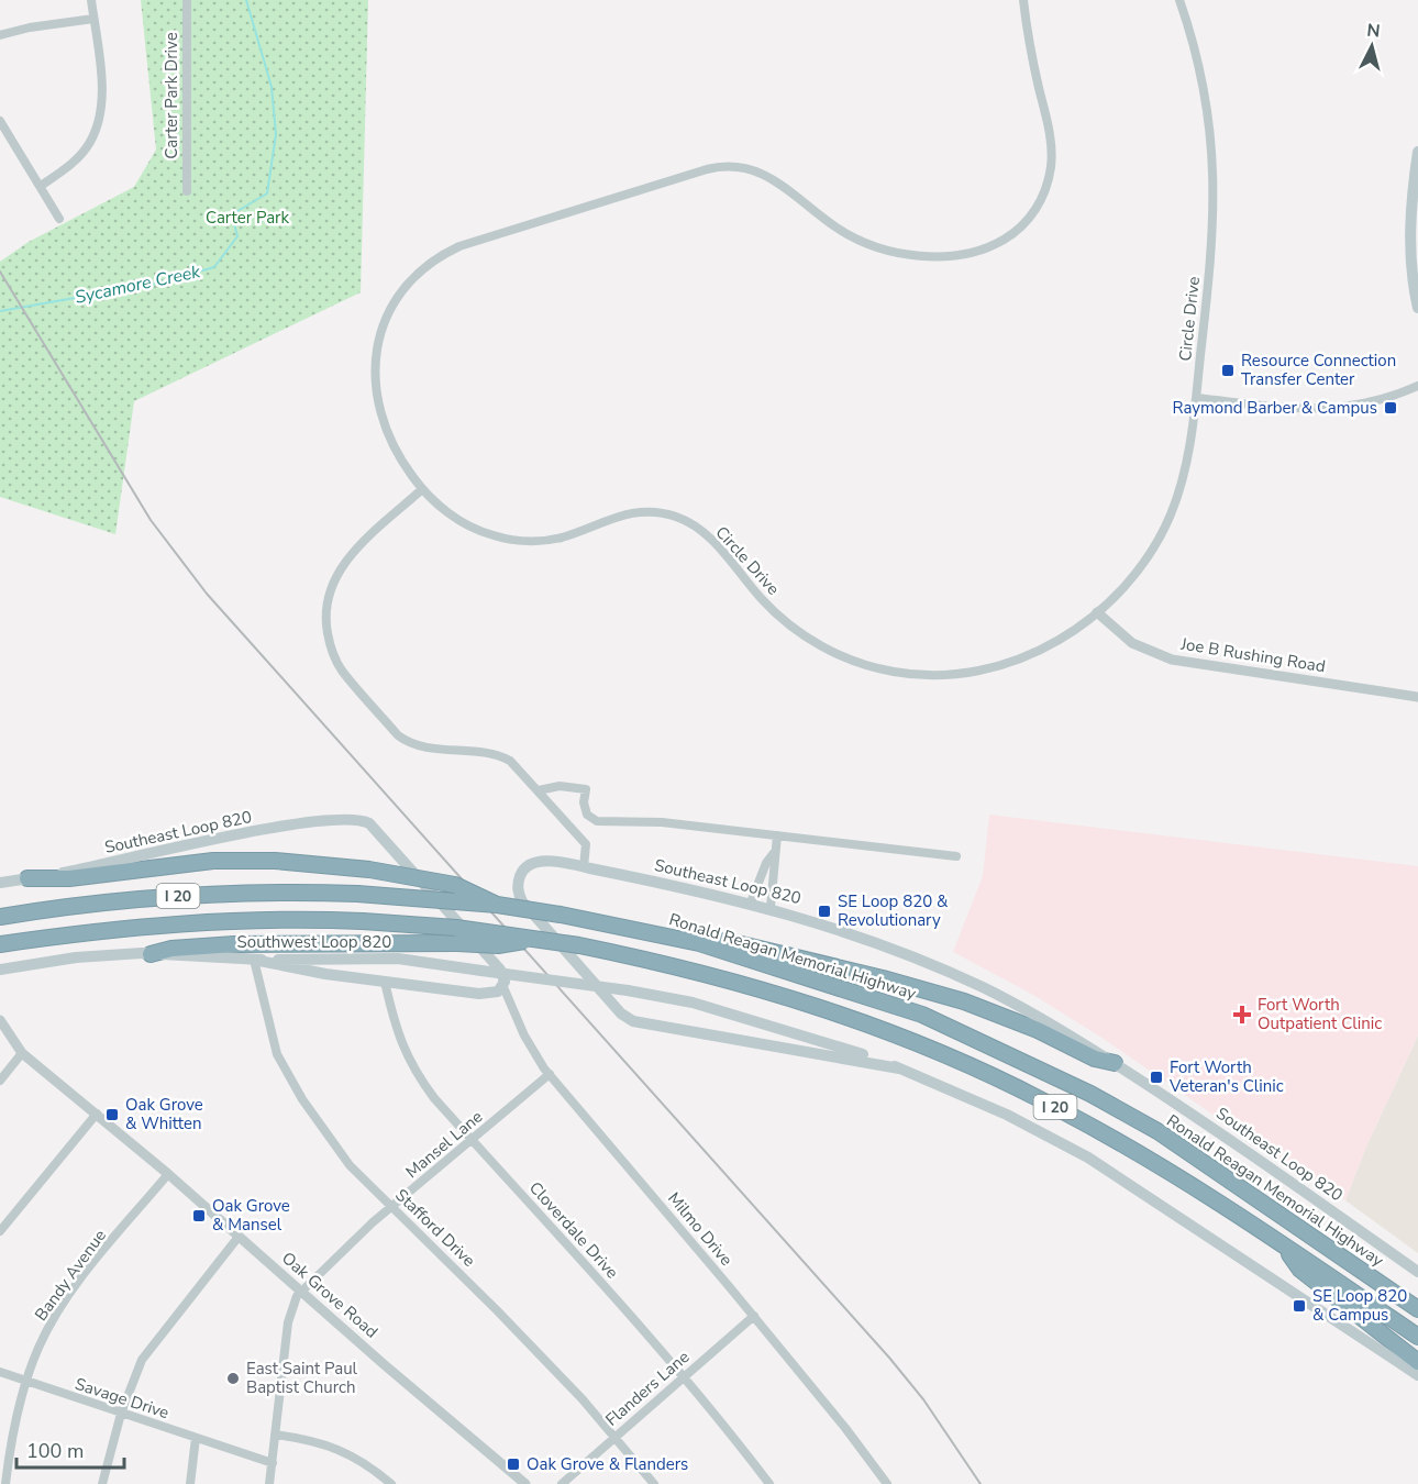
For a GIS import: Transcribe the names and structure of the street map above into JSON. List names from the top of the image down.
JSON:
{
  "streets": {
    "highway": ["I 20", "Ronald Reagan Memorial Highway"],
    "main road": ["Southeast Loop 820", "Southwest Loop 820"],
    "street": [
      "Carter Park Drive",
      "Circle Drive",
      "Joe B Rushing Road",
      "Mansel Lane",
      "Stafford Drive",
      "Milmo Drive",
      "Cloverdale Drive",
      "Bandy Avenue",
      "Oak Grove Road",
      "Flanders Lane",
      "Savage Drive"
    ]
  },
  "crossings": [
    ["Circle Drive", "Joe B Rushing Road"],
    ["Southeast Loop 820", "Southwest Loop 820"],
    ["Southeast Loop 820", "Milmo Drive"],
    ["Southwest Loop 820", "Stafford Drive"],
    ["Mansel Lane", "Stafford Drive"],
    ["Mansel Lane", "Milmo Drive"],
    ["Mansel Lane", "Cloverdale Drive"],
    ["Mansel Lane", "Oak Grove Road"],
    ["Stafford Drive", "Flanders Lane"],
    ["Milmo Drive", "Flanders Lane"],
    ["Cloverdale Drive", "Flanders Lane"],
    ["Bandy Avenue", "Oak Grove Road"],
    ["Bandy Avenue", "Savage Drive"]
  ],
  "water": ["Sycamore Creek"],
  "parks": ["Carter Park"],
  "places": {
    "transit": [
      "Resource Connection Transfer Center",
      "Raymond Barber & Campus",
      "SE Loop 820 & Revolutionary",
      "Fort Worth Veteran's Clinic",
      "Oak Grove & Whitten",
      "Oak Grove & Mansel",
      "SE Loop 820 & Campus",
      "Oak Grove & Flanders"
    ],
    "health": ["Fort Worth Outpatient Clinic"],
    "other": ["East Saint Paul Baptist Church"]
  },
  "scale_bar": "100 m",
  "north": "top"
}
